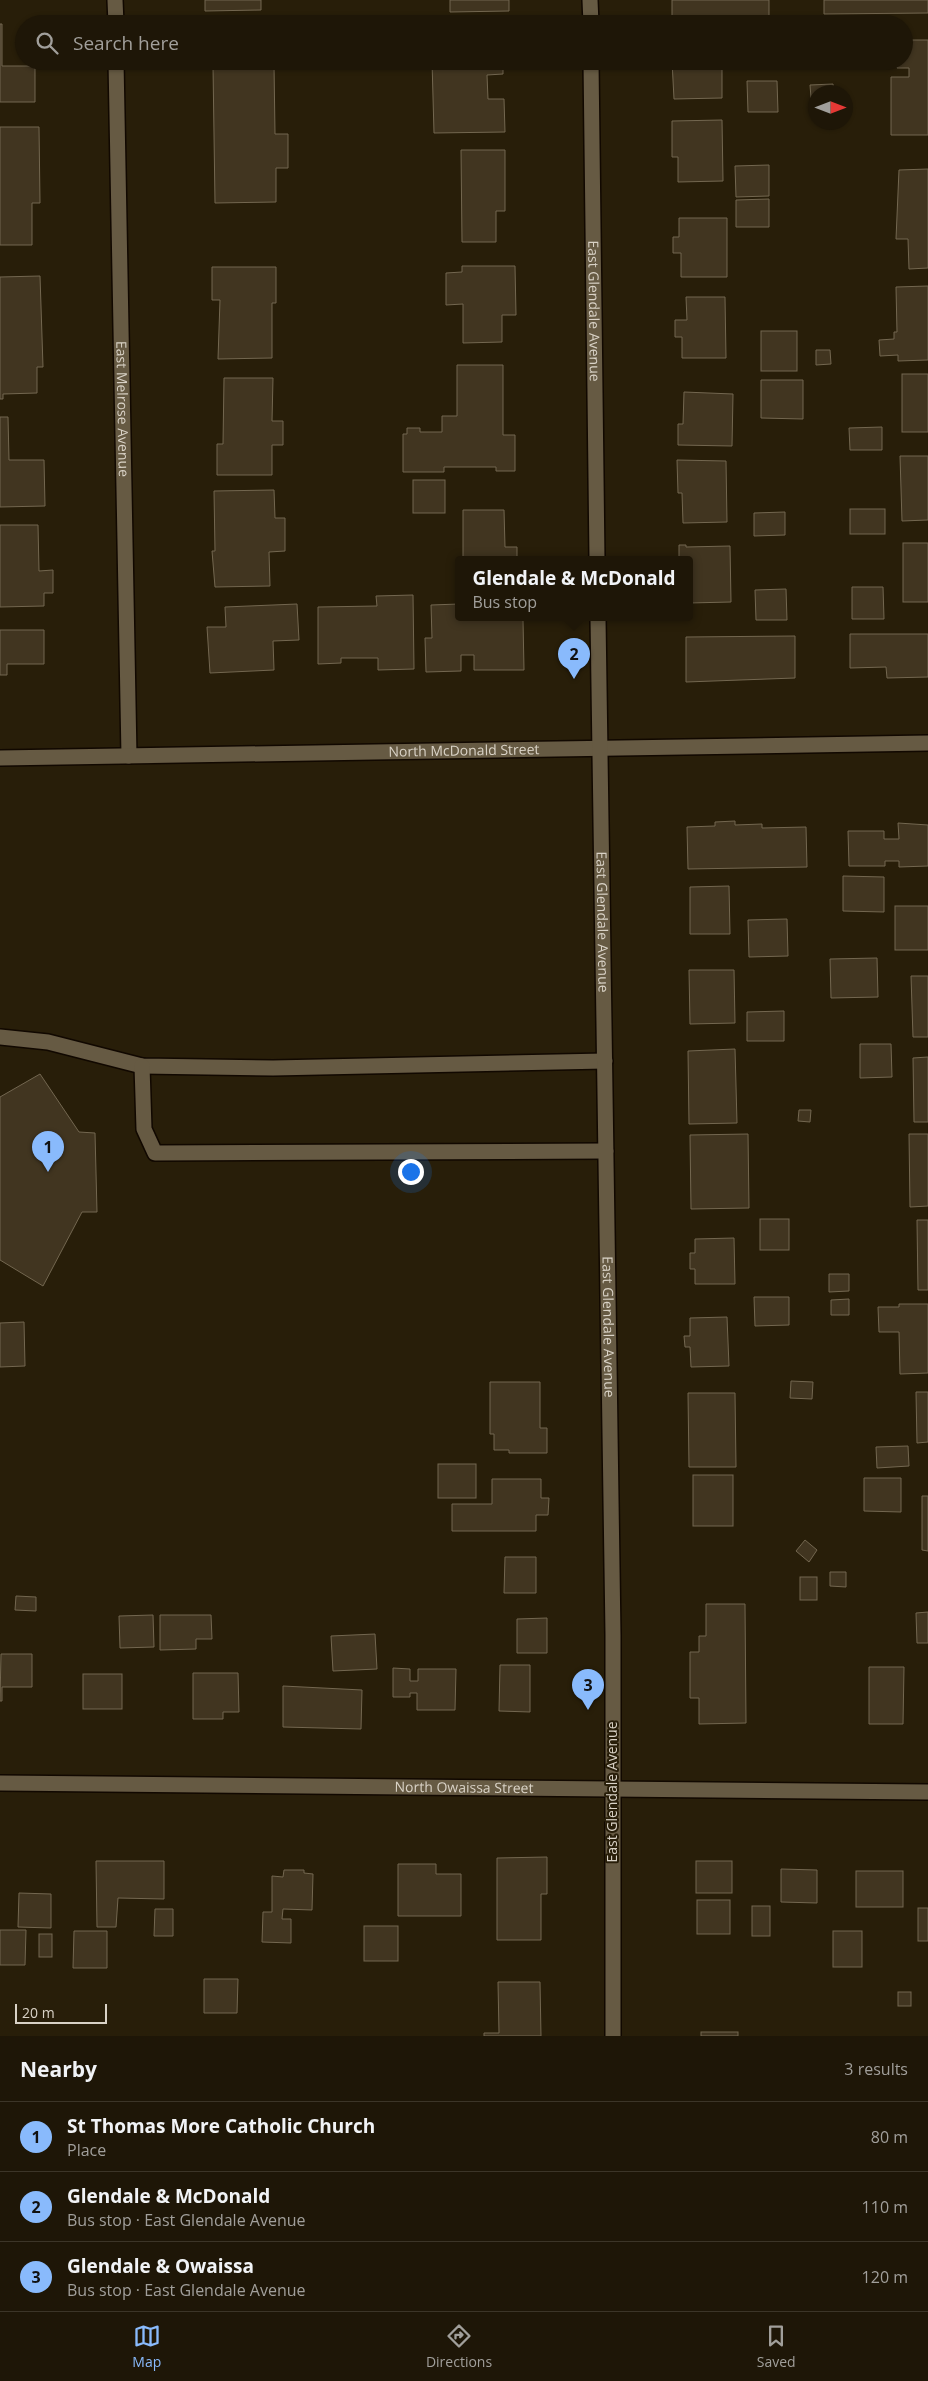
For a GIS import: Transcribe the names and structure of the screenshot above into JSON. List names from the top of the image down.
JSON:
{
  "streets": {
    "street": [
      "East Glendale Avenue",
      "East Melrose Avenue",
      "North McDonald Street",
      "North Owaissa Street"
    ]
  },
  "crossings": [
    ["East Glendale Avenue", "North McDonald Street"],
    ["East Glendale Avenue", "North Owaissa Street"],
    ["East Melrose Avenue", "North McDonald Street"]
  ],
  "scale_bar": "20 m",
  "north": "right",
  "page": {
    "search": "Search here",
    "popup": ["Glendale & McDonald", "Bus stop"],
    "pins": ["2", "1", "3"],
    "scale": "20 m",
    "heading": ["Nearby", "3 results"],
    "list": [
      {
        "mark": "1",
        "name": "St Thomas More Catholic Church",
        "note": "Place",
        "value": "80 m"
      },
      {
        "mark": "2",
        "name": "Glendale & McDonald",
        "note": "Bus stop · East Glendale Avenue",
        "value": "110 m"
      },
      {
        "mark": "3",
        "name": "Glendale & Owaissa",
        "note": "Bus stop · East Glendale Avenue",
        "value": "120 m"
      }
    ],
    "nav": ["Map", "Directions", "Saved"]
  }
}
